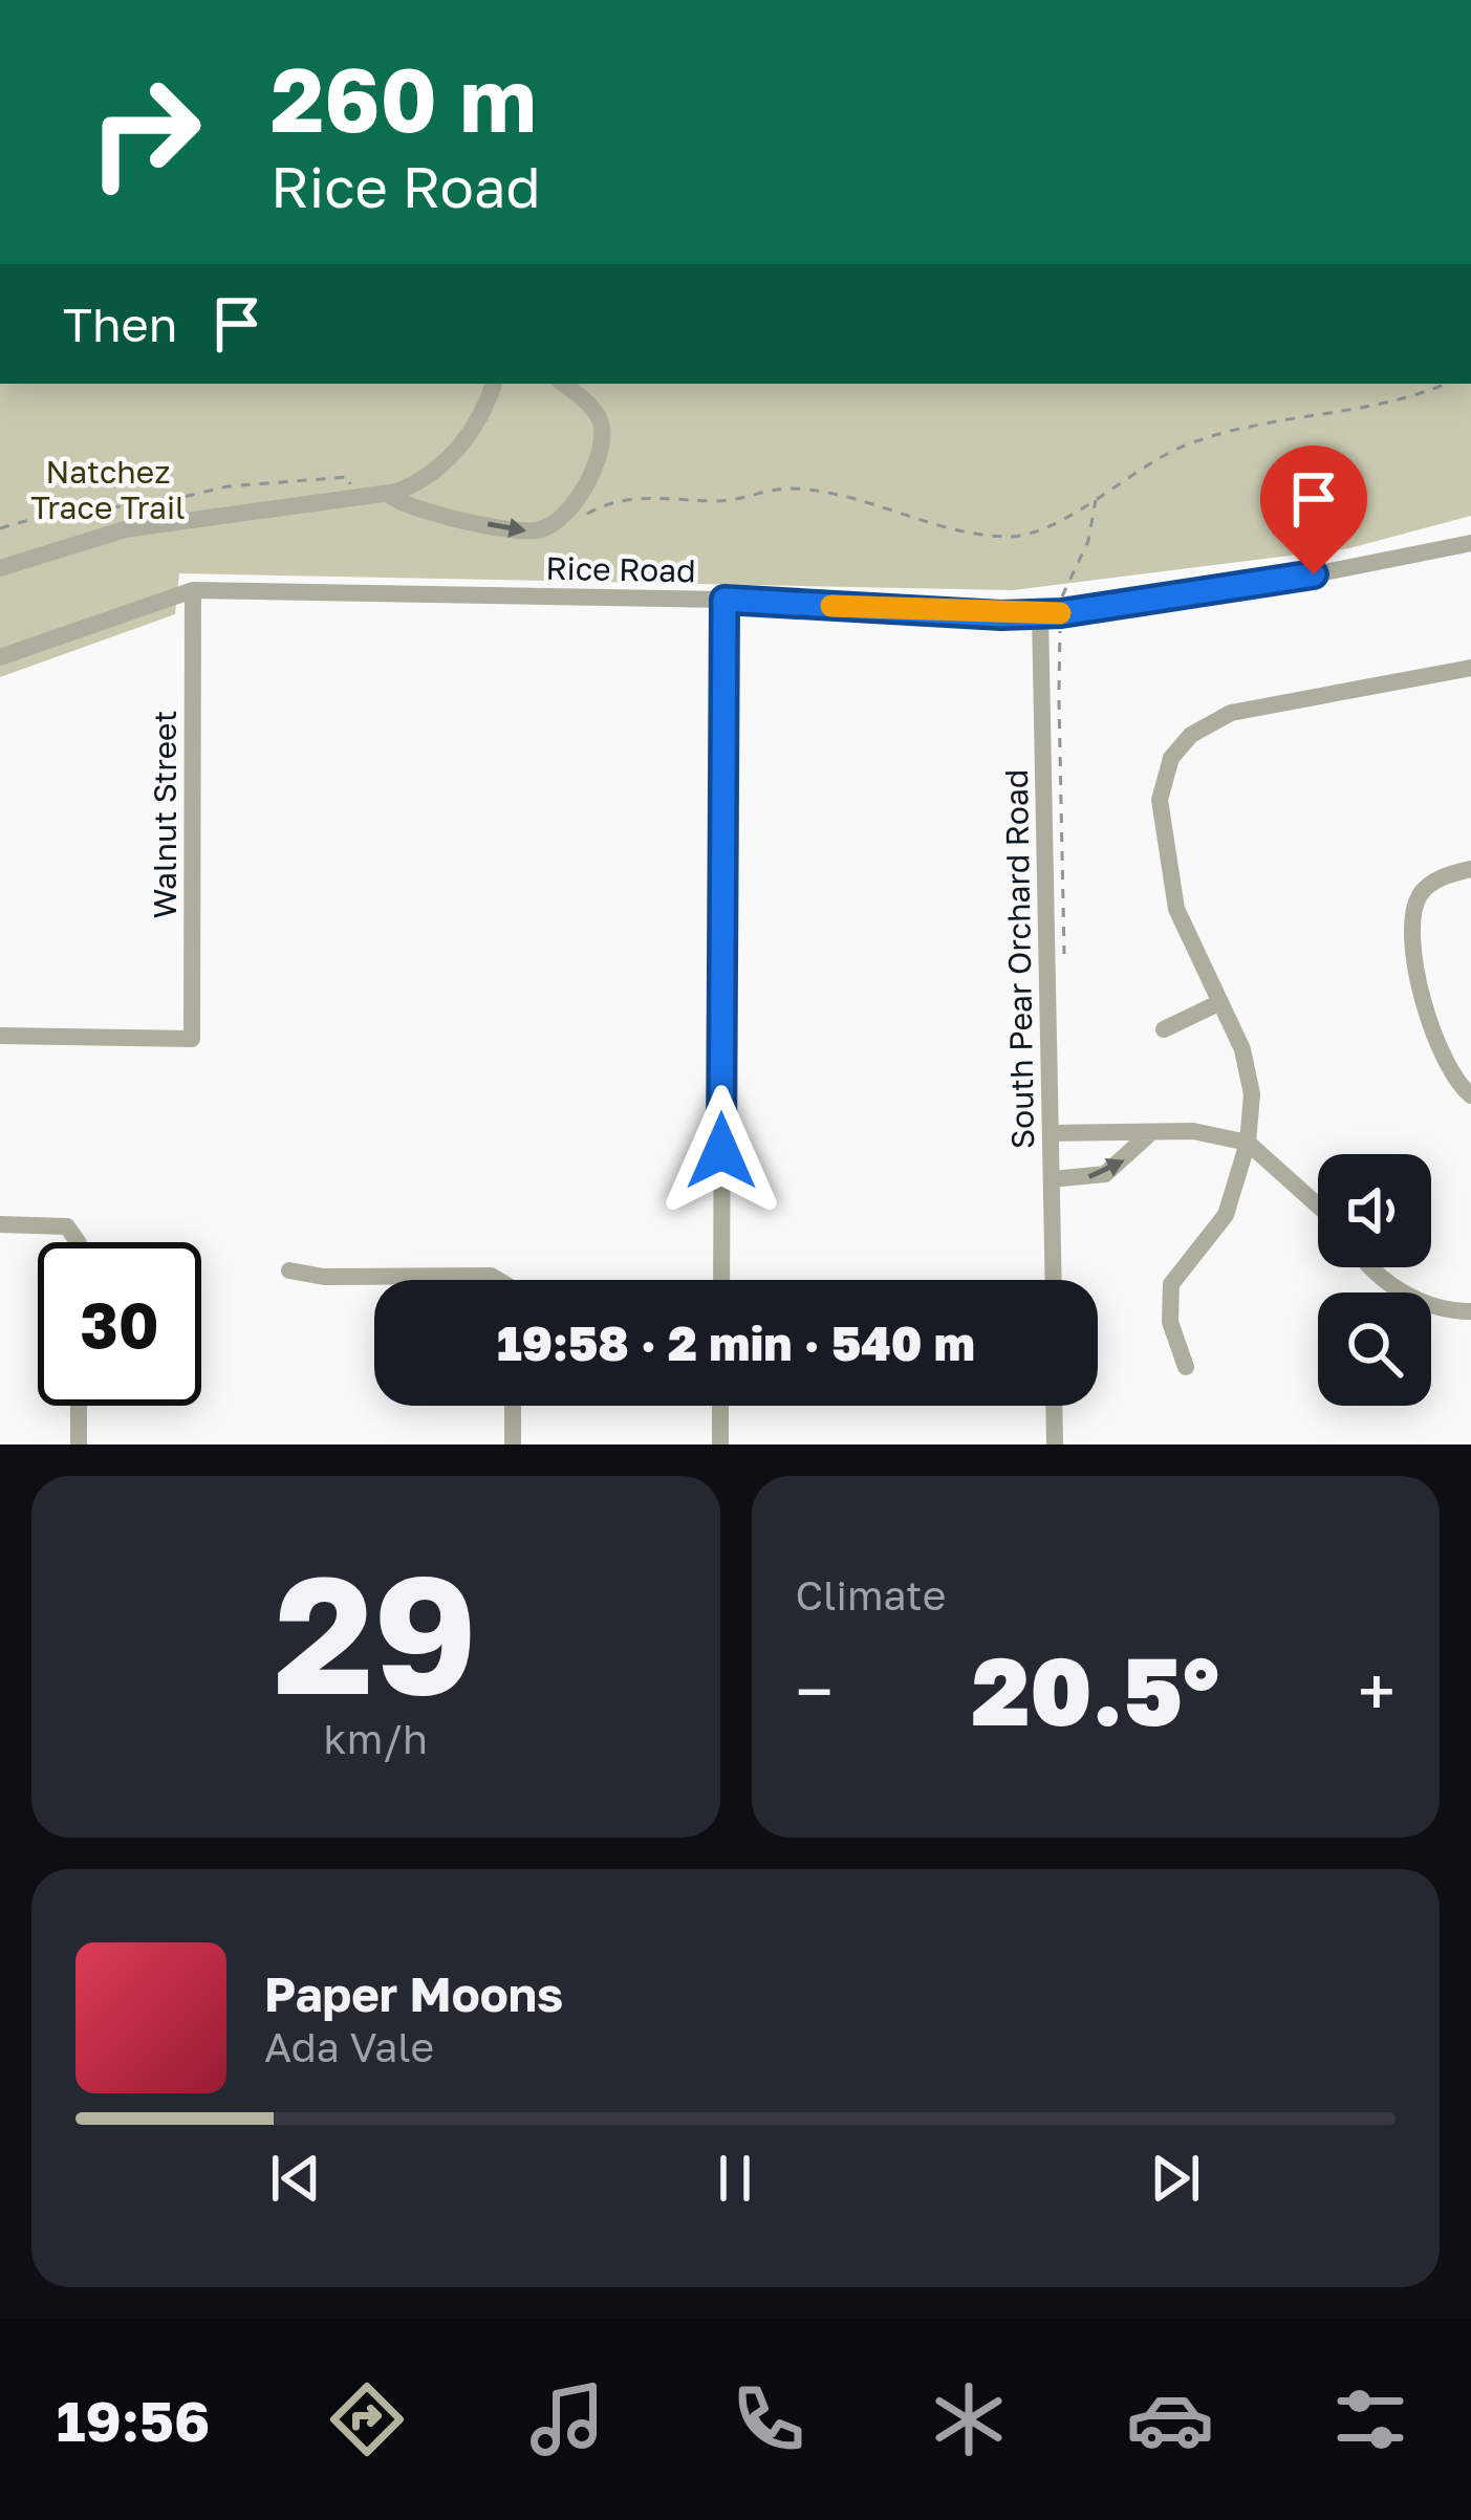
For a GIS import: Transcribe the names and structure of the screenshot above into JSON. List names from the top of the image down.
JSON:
{
  "streets": {
    "street": ["Rice Road", "Walnut Street", "South Pear Orchard Road"]
  },
  "crossings": [
    ["Rice Road", "Walnut Street"],
    ["Rice Road", "South Pear Orchard Road"]
  ],
  "parks": ["Natchez Trace Trail"],
  "page": {
    "turn": ["260 m", "Rice Road"],
    "then": "Then",
    "limit": "30",
    "trip": "19:58 · 2 min · 540 m",
    "tile": [
      ["29", "km/h"],
      "Climate"
    ],
    "heat": ["−", "20.5°", "+"],
    "song": ["Paper Moons", "Ada Vale"],
    "tabs": "19:56"
  }
}
